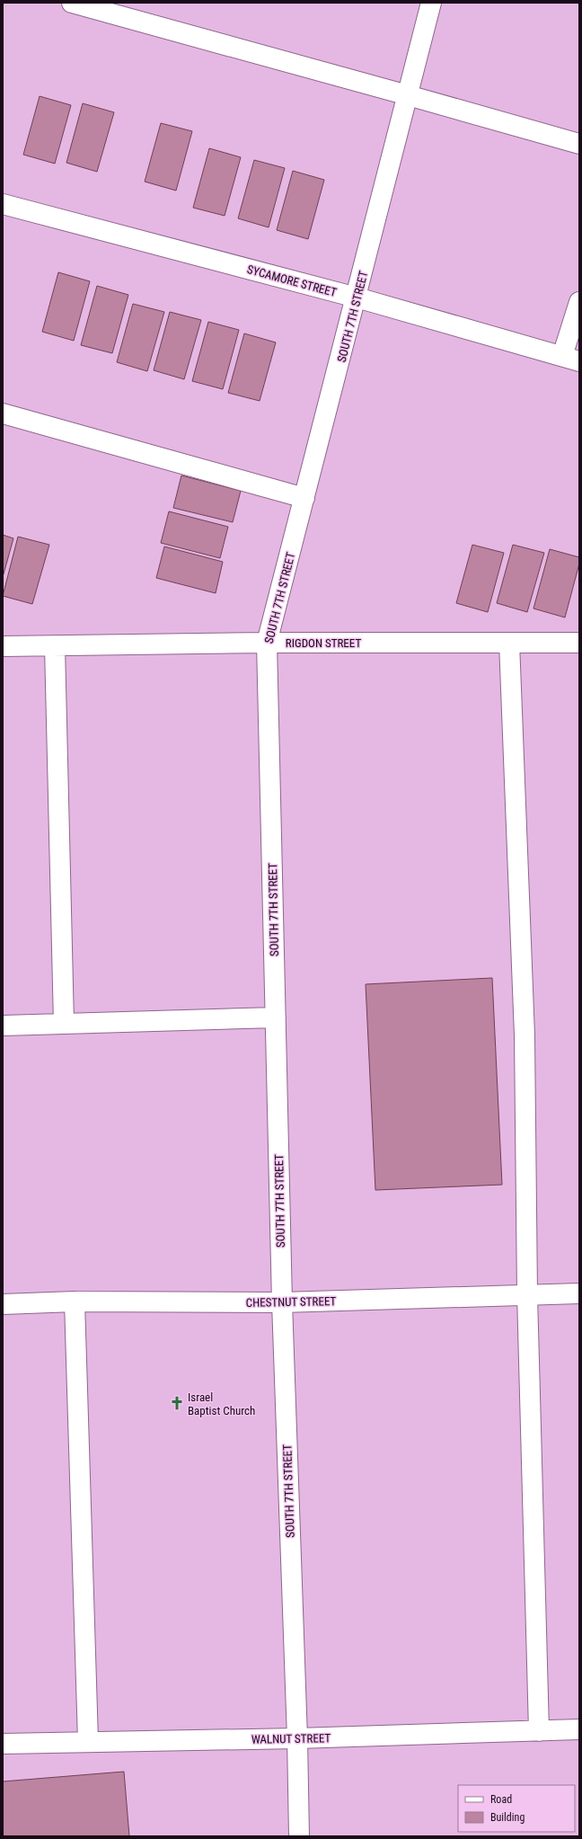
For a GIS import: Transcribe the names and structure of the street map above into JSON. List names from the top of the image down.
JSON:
{
  "streets": {
    "street": [
      "SYCAMORE STREET",
      "SOUTH 7TH STREET",
      "RIGDON STREET",
      "CHESTNUT STREET",
      "WALNUT STREET"
    ]
  },
  "crossings": [
    ["SYCAMORE STREET", "SOUTH 7TH STREET"],
    ["SOUTH 7TH STREET", "RIGDON STREET"],
    ["SOUTH 7TH STREET", "CHESTNUT STREET"],
    ["SOUTH 7TH STREET", "WALNUT STREET"]
  ],
  "places": {
    "church": ["Israel Baptist Church"]
  },
  "legend": ["Road", "Building"]
}
